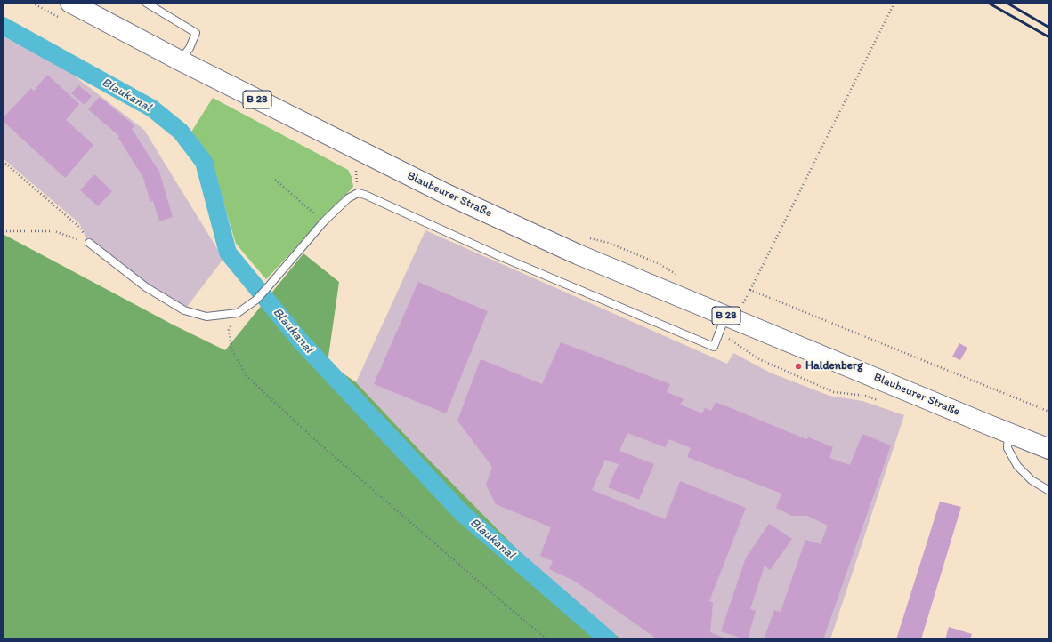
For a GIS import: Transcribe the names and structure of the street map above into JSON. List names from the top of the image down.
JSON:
{
  "streets": {
    "main road": ["B 28", "Blaubeurer Straße"]
  },
  "water": ["Blaukanal"],
  "places": ["Haldenberg"]
}
